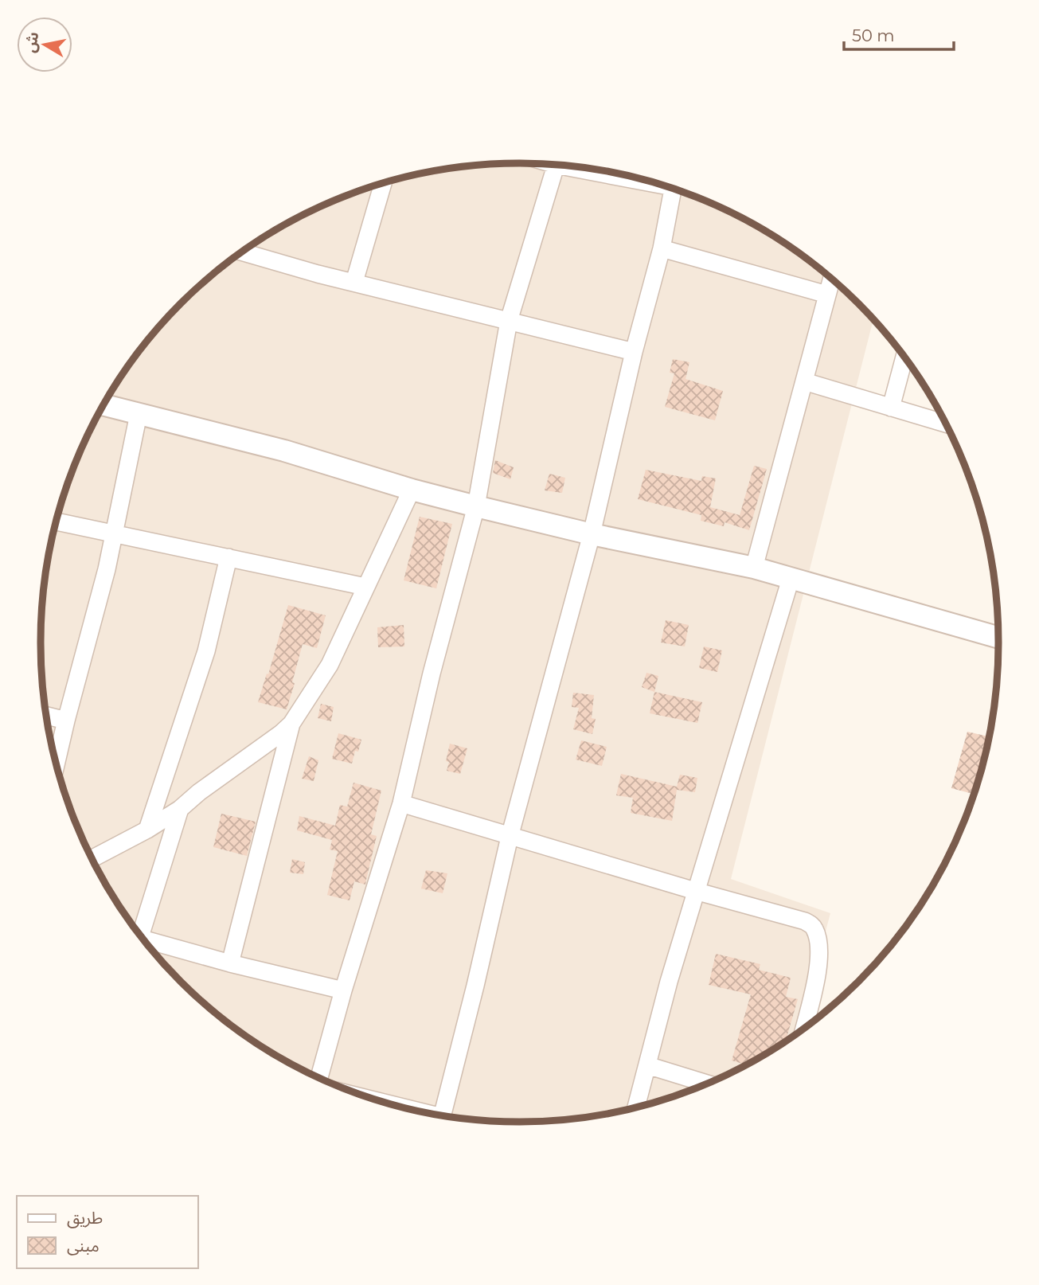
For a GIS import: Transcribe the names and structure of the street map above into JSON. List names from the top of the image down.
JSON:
{
  "legend": ["طريق", "مبنى"],
  "scale_bar": "50 m",
  "north": "left"
}
